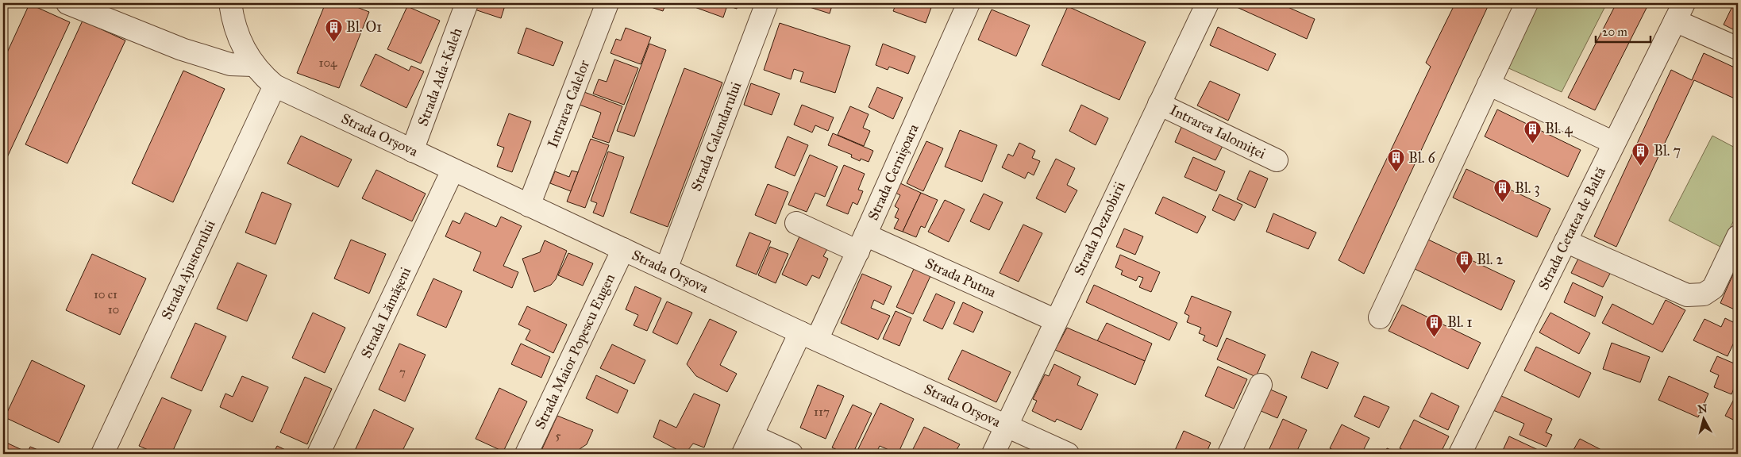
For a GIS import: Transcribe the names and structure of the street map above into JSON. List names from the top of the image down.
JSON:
{
  "streets": {
    "street": [
      "Strada Ada-Kaleh",
      "Intrarea Calelor",
      "Intrarea Ialomiței",
      "Strada Orșova",
      "Strada Calendarului",
      "Strada Cernișoara",
      "Strada Dezrobirii",
      "Strada Cetatea de Baltă",
      "Strada Ajustorului",
      "Strada Putna",
      "Strada Lămășeni",
      "Strada Maior Popescu Eugen"
    ]
  },
  "crossings": [
    ["Strada Ada-Kaleh", "Strada Orșova"],
    ["Intrarea Calelor", "Strada Orșova"],
    ["Intrarea Ialomiței", "Strada Dezrobirii"],
    ["Strada Orșova", "Strada Calendarului"],
    ["Strada Orșova", "Strada Cernișoara"],
    ["Strada Orșova", "Strada Dezrobirii"],
    ["Strada Orșova", "Strada Ajustorului"],
    ["Strada Orșova", "Strada Lămășeni"],
    ["Strada Orșova", "Strada Maior Popescu Eugen"],
    ["Strada Cernișoara", "Strada Putna"],
    ["Strada Dezrobirii", "Strada Putna"]
  ],
  "places": {
    "building": [
      "Bl. O1",
      "Bl. 4",
      "Bl. 7",
      "Bl. 6",
      "Bl. 3",
      "Bl. 2",
      "Bl. 1"
    ]
  },
  "house_numbers": [
    "104",
    "10 c1",
    "10",
    "7",
    "117",
    "5"
  ],
  "scale_bar": "20 m",
  "north": "top"
}
